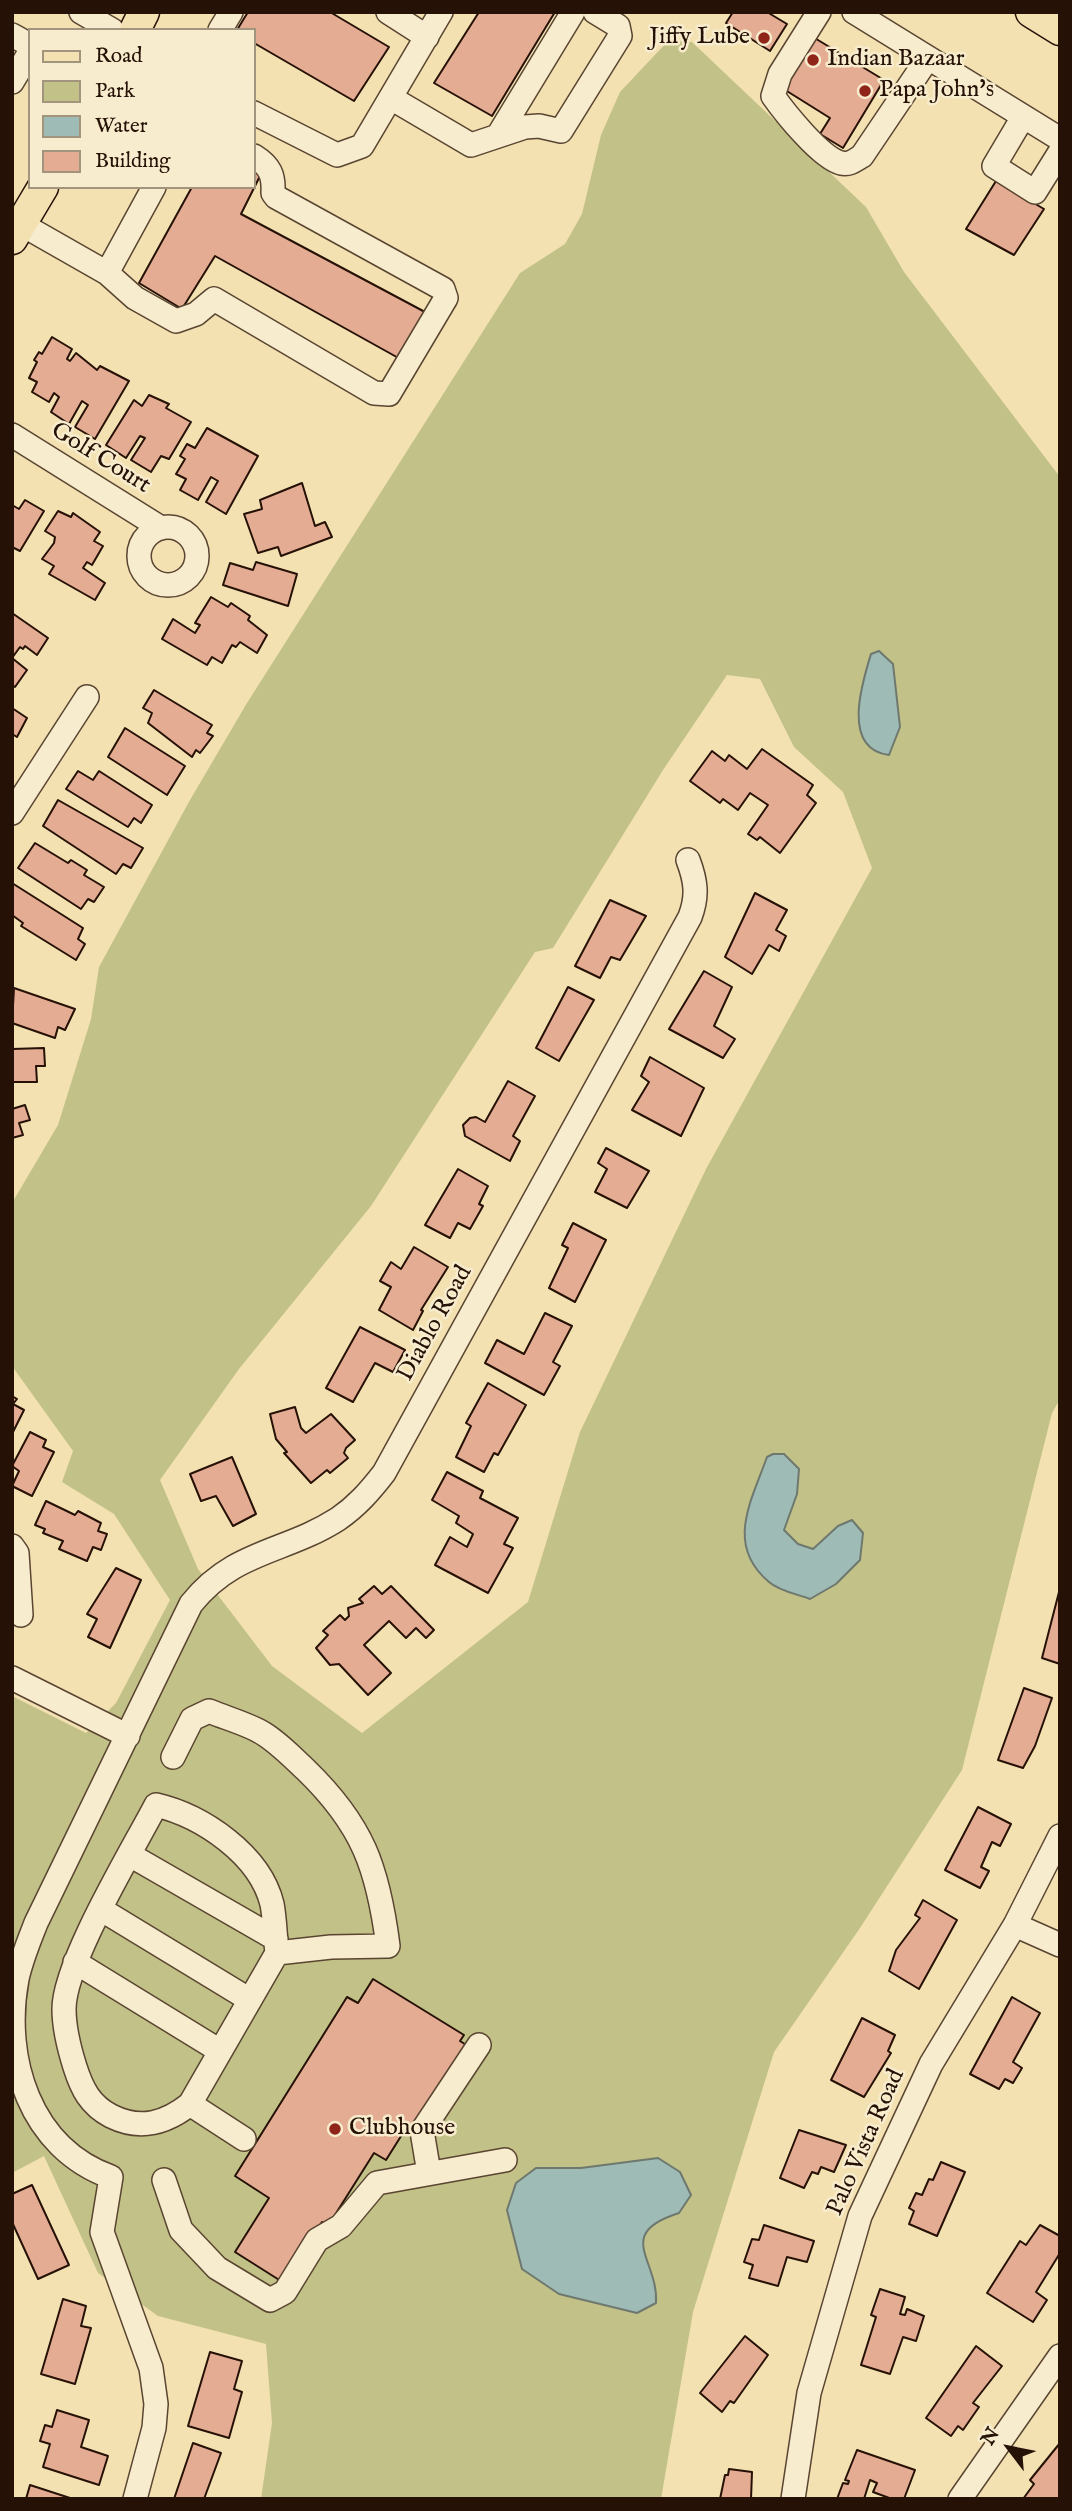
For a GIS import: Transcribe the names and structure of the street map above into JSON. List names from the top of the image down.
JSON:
{
  "streets": {
    "street": ["Golf Court", "Diablo Road", "Palo Vista Road"]
  },
  "places": [
    "Jiffy Lube",
    "Indian Bazaar",
    "Papa John's",
    "Clubhouse"
  ],
  "legend": [
    "Road",
    "Park",
    "Water",
    "Building"
  ],
  "north": "top left"
}
